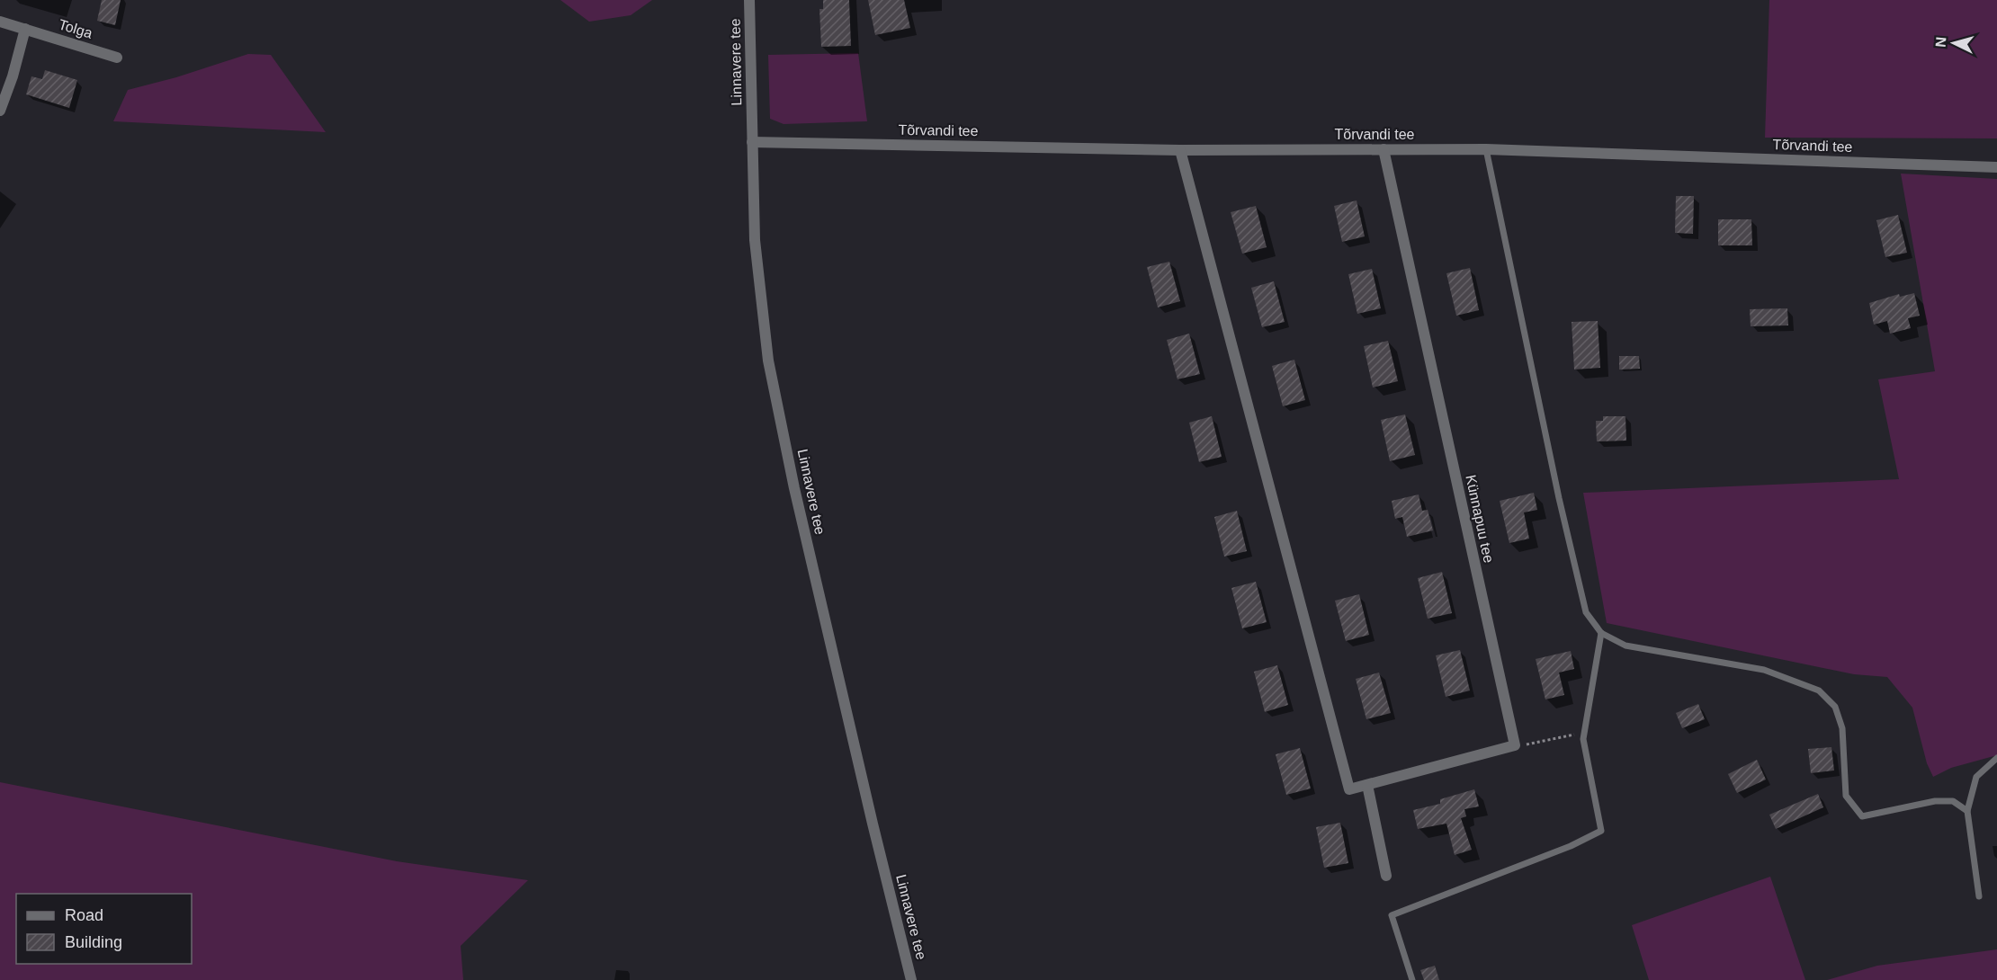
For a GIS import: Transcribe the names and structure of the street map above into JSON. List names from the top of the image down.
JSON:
{
  "streets": {
    "street": [
      "Tolga",
      "Linnavere tee",
      "Tõrvandi tee",
      "Künnapuu tee"
    ]
  },
  "crossings": [
    ["Linnavere tee", "Tõrvandi tee"],
    ["Tõrvandi tee", "Künnapuu tee"]
  ],
  "legend": ["Road", "Building"],
  "north": "left"
}
